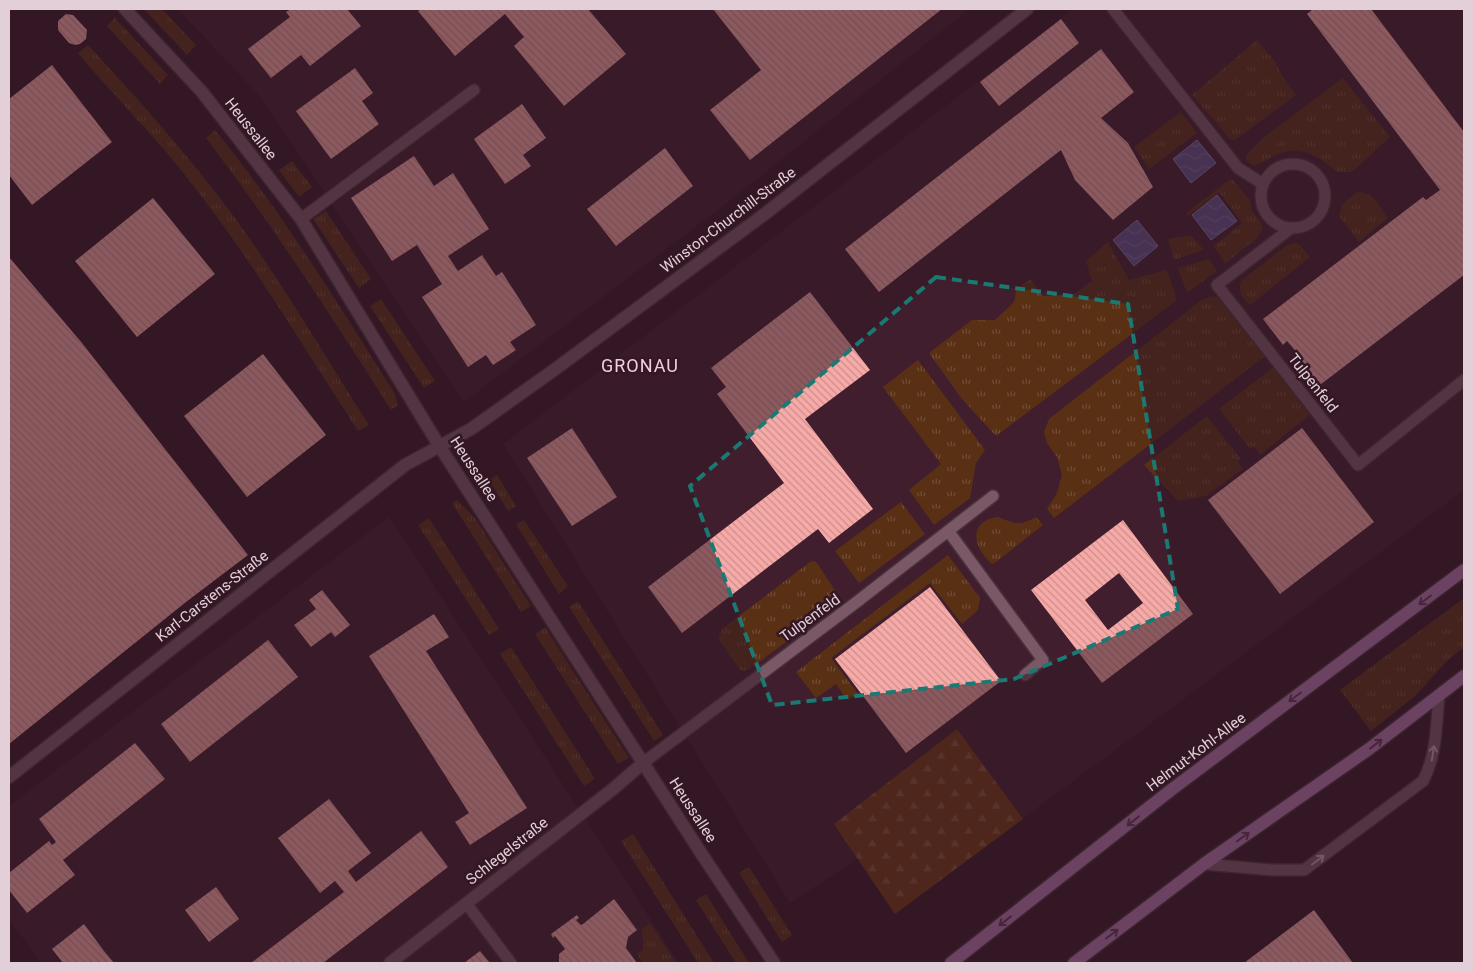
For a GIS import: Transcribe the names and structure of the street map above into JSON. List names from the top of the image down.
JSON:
{
  "streets": {
    "main road": ["Helmut-Kohl-Allee"],
    "street": [
      "Heussallee",
      "Winston-Churchill-Straße",
      "Karl-Carstens-Straße",
      "Schlegelstraße"
    ],
    "lane": ["Tulpenfeld"]
  },
  "crossings": [
    ["Heussallee", "Winston-Churchill-Straße"],
    ["Heussallee", "Tulpenfeld"],
    ["Heussallee", "Karl-Carstens-Straße"],
    ["Heussallee", "Schlegelstraße"],
    ["Winston-Churchill-Straße", "Karl-Carstens-Straße"],
    ["Tulpenfeld", "Schlegelstraße"]
  ],
  "districts": ["GRONAU"]
}
